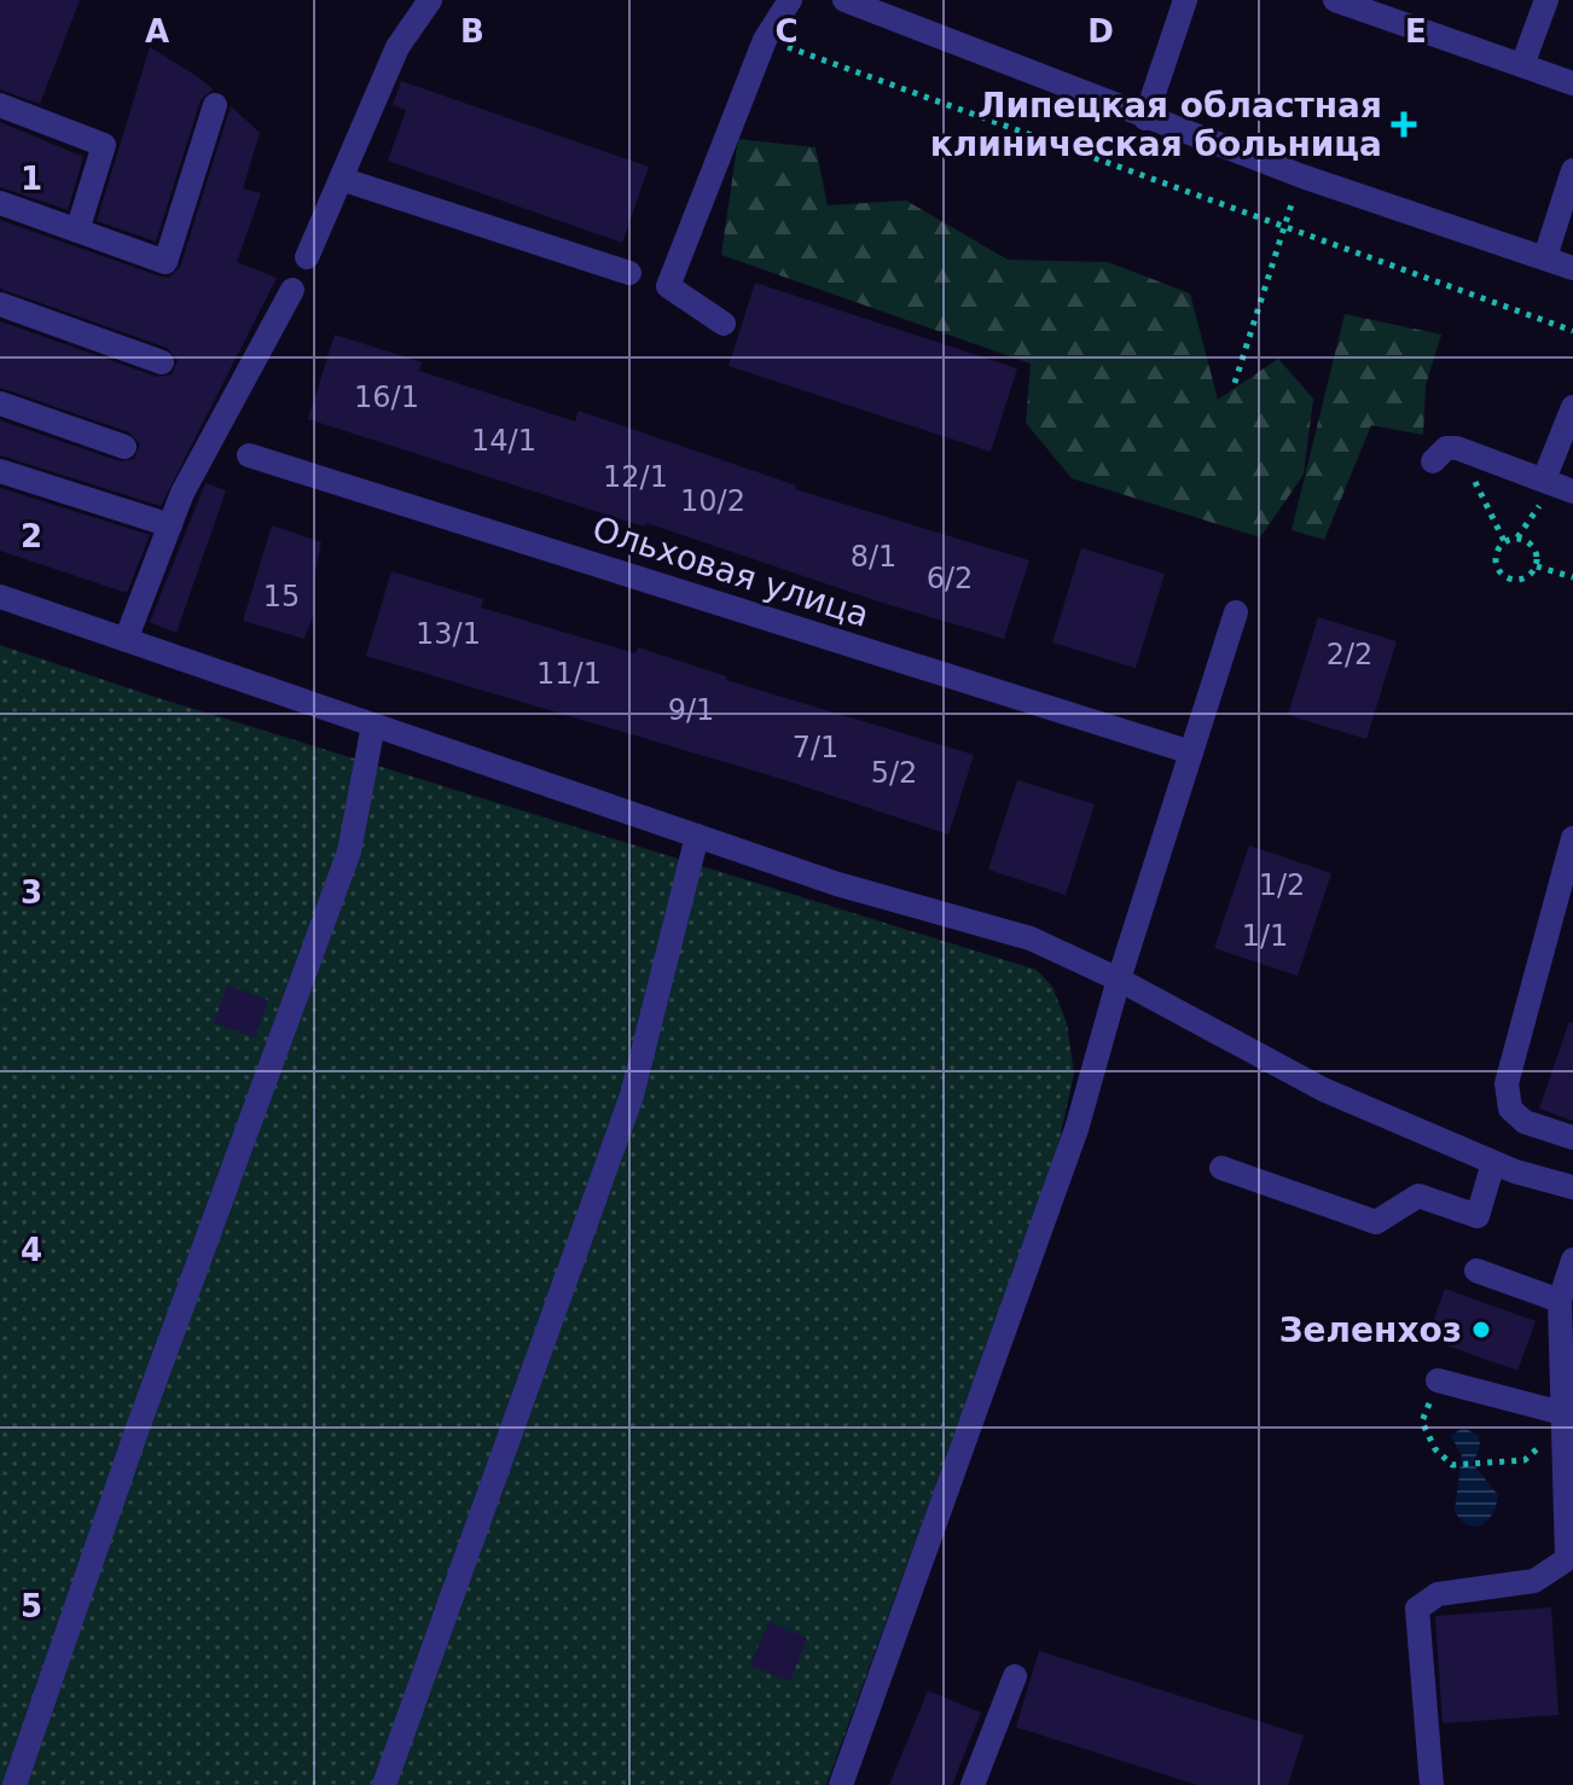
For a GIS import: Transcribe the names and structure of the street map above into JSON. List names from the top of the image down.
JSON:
{
  "streets": {
    "street": ["Ольховая улица"]
  },
  "places": {
    "health": ["Липецкая областная клиническая больница"],
    "other": ["Зеленхоз"]
  },
  "house_numbers": [
    "16/1",
    "14/1",
    "12/1",
    "10/2",
    "8/1",
    "6/2",
    "15",
    "13/1",
    "2/2",
    "11/1",
    "9/1",
    "7/1",
    "5/2",
    "1/2",
    "1/1"
  ],
  "grid": {
    "columns": [
      "A",
      "B",
      "C",
      "D",
      "E"
    ],
    "rows": [
      "1",
      "2",
      "3",
      "4",
      "5"
    ]
  }
}
